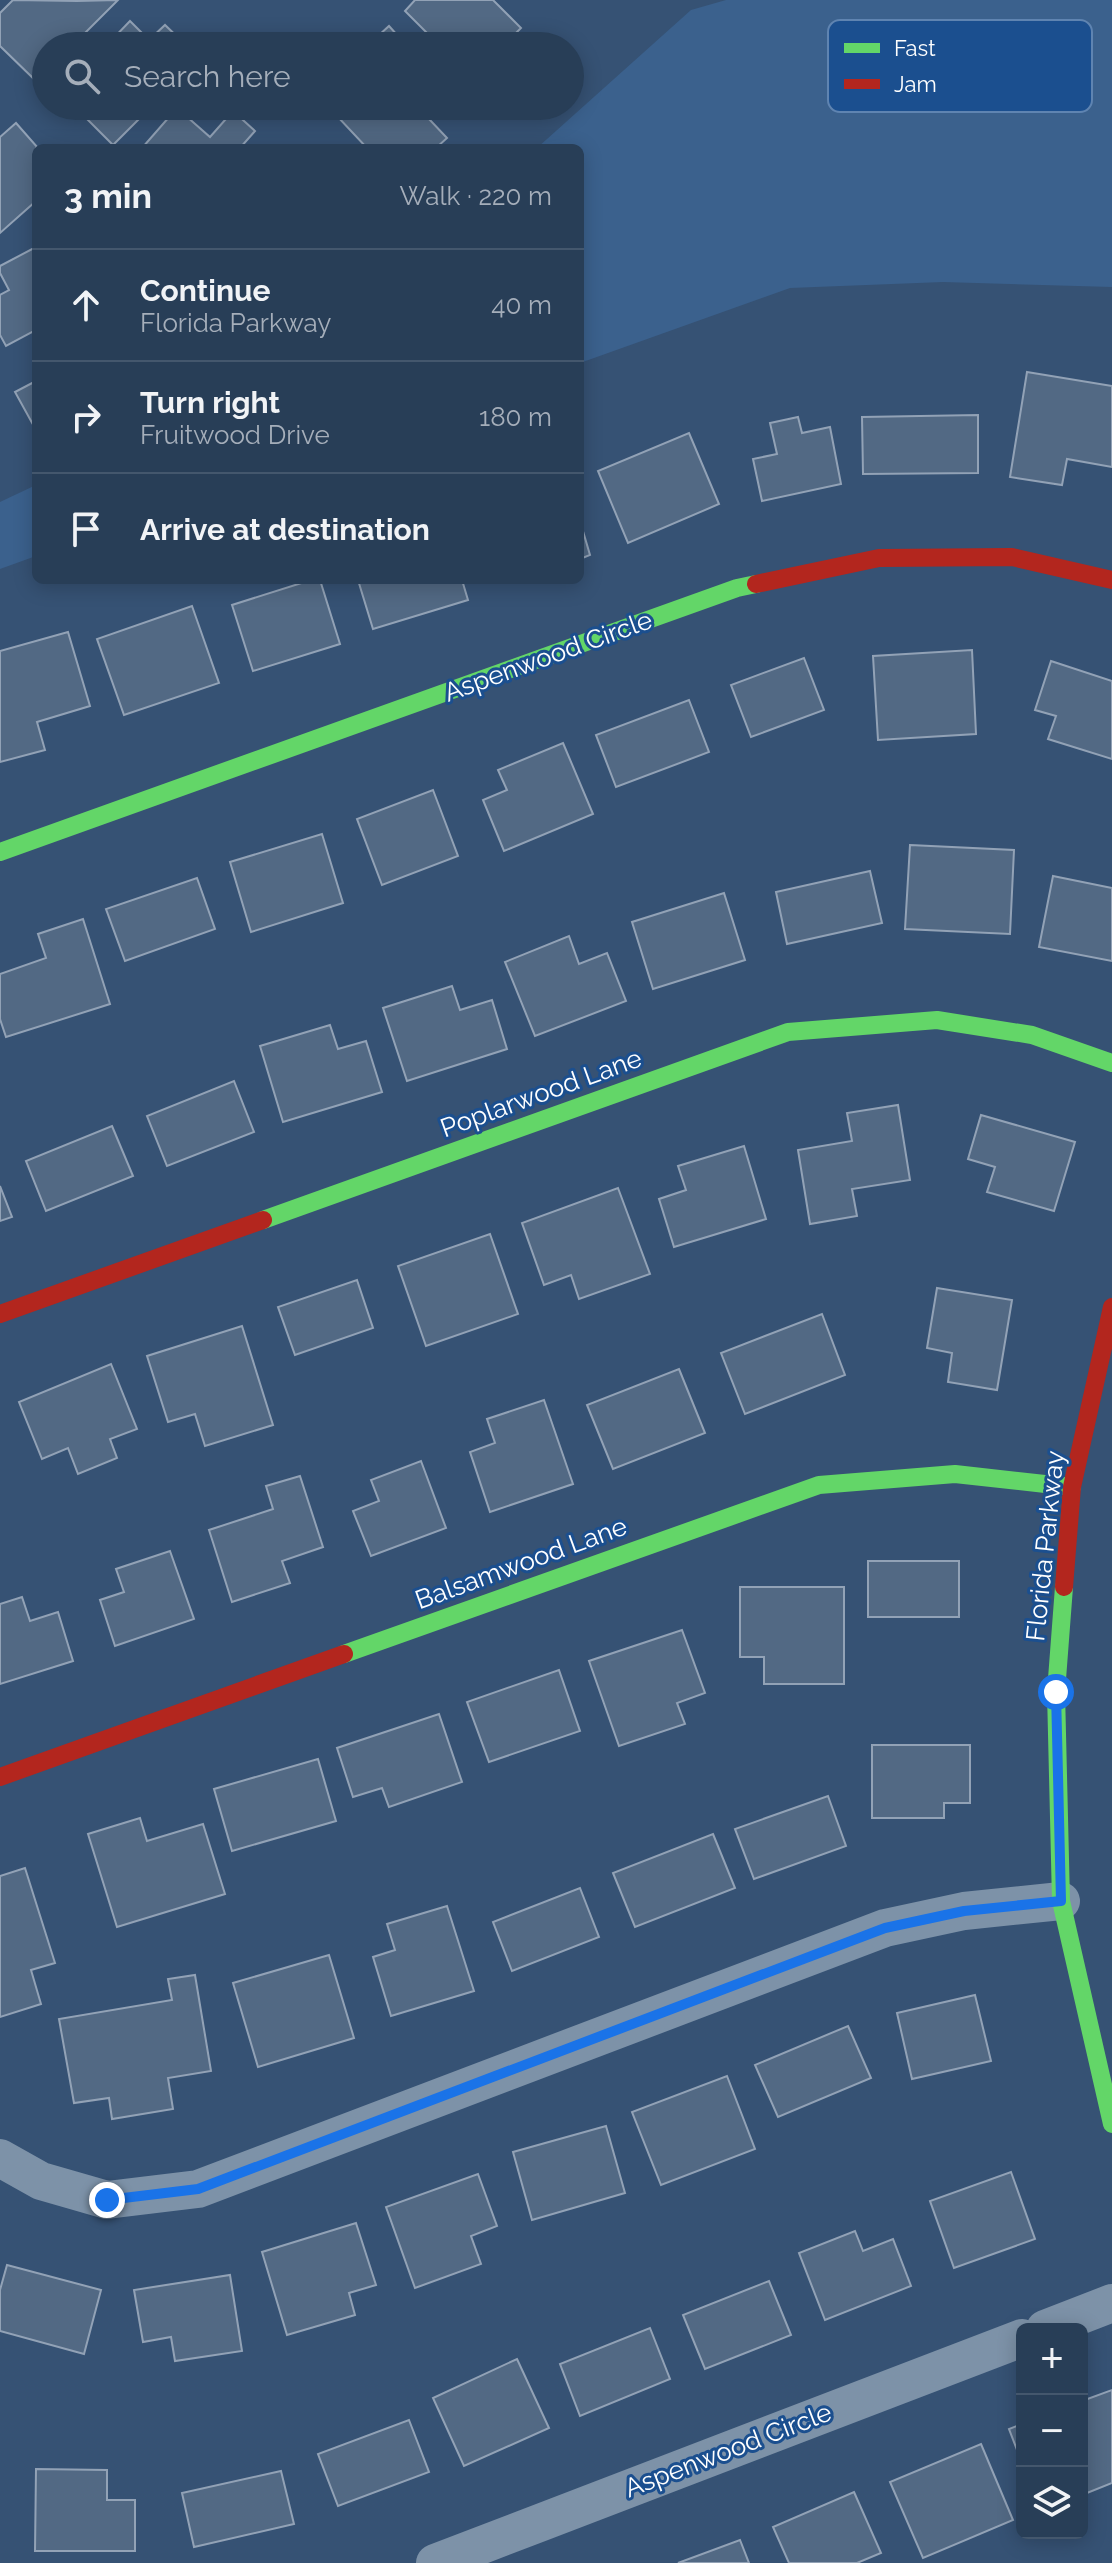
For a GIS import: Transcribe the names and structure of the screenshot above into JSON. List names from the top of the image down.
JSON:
{
  "streets": {
    "street": [
      "Aspenwood Circle",
      "Poplarwood Lane",
      "Florida Parkway",
      "Balsamwood Lane"
    ]
  },
  "crossings": [
    ["Florida Parkway", "Balsamwood Lane"]
  ],
  "legend": ["Fast", "Jam"],
  "page": {
    "search": "Search here",
    "heading": ["3 min", "Walk · 220 m"],
    "list": [
      ["Continue", "Florida Parkway", "40 m"],
      ["Turn right", "Fruitwood Drive", "180 m"],
      "Arrive at destination"
    ],
    "map_buttons": ["+", "−"]
  }
}
